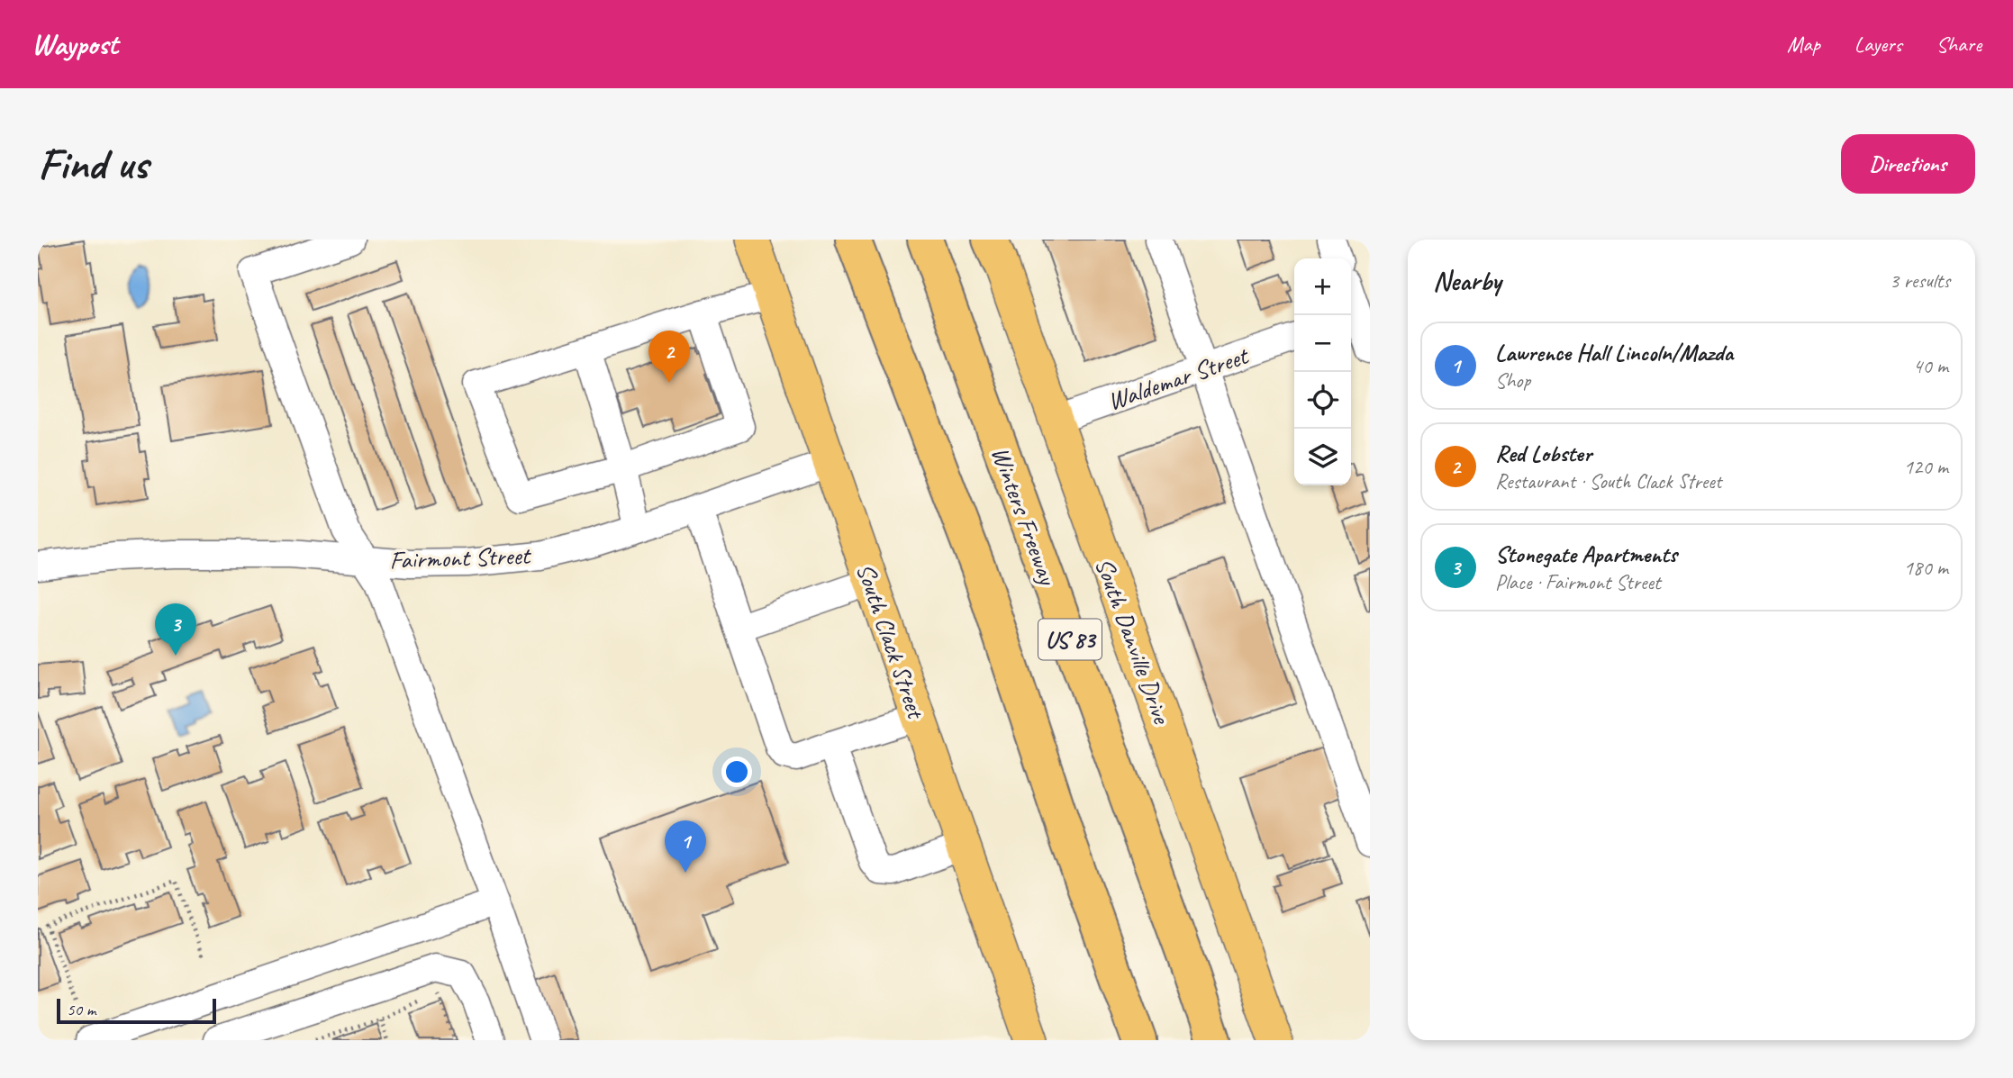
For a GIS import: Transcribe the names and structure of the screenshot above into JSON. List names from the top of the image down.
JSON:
{
  "streets": {
    "highway": ["Winters Freeway", "US 83"],
    "main road": ["South Clack Street", "South Danville Drive"],
    "street": ["Waldemar Street", "Fairmont Street"]
  },
  "crossings": [
    ["Waldemar Street", "South Danville Drive"],
    ["Fairmont Street", "South Clack Street"]
  ],
  "scale_bar": "50 m",
  "page": {
    "header": "Waypost",
    "nav": ["Map", "Layers", "Share"],
    "buttons": "Directions",
    "title": "Find us",
    "heading": ["Nearby", "3 results"],
    "map_buttons": ["+", "−"],
    "list": [
      {
        "mark": "1",
        "name": "Lawrence Hall Lincoln/Mazda",
        "note": "Shop",
        "value": "40 m"
      },
      {
        "mark": "2",
        "name": "Red Lobster",
        "note": "Restaurant · South Clack Street",
        "value": "120 m"
      },
      {
        "mark": "3",
        "name": "Stonegate Apartments",
        "note": "Place · Fairmont Street",
        "value": "180 m"
      }
    ],
    "pins": ["2", "3", "1"],
    "scale": "50 m"
  }
}
